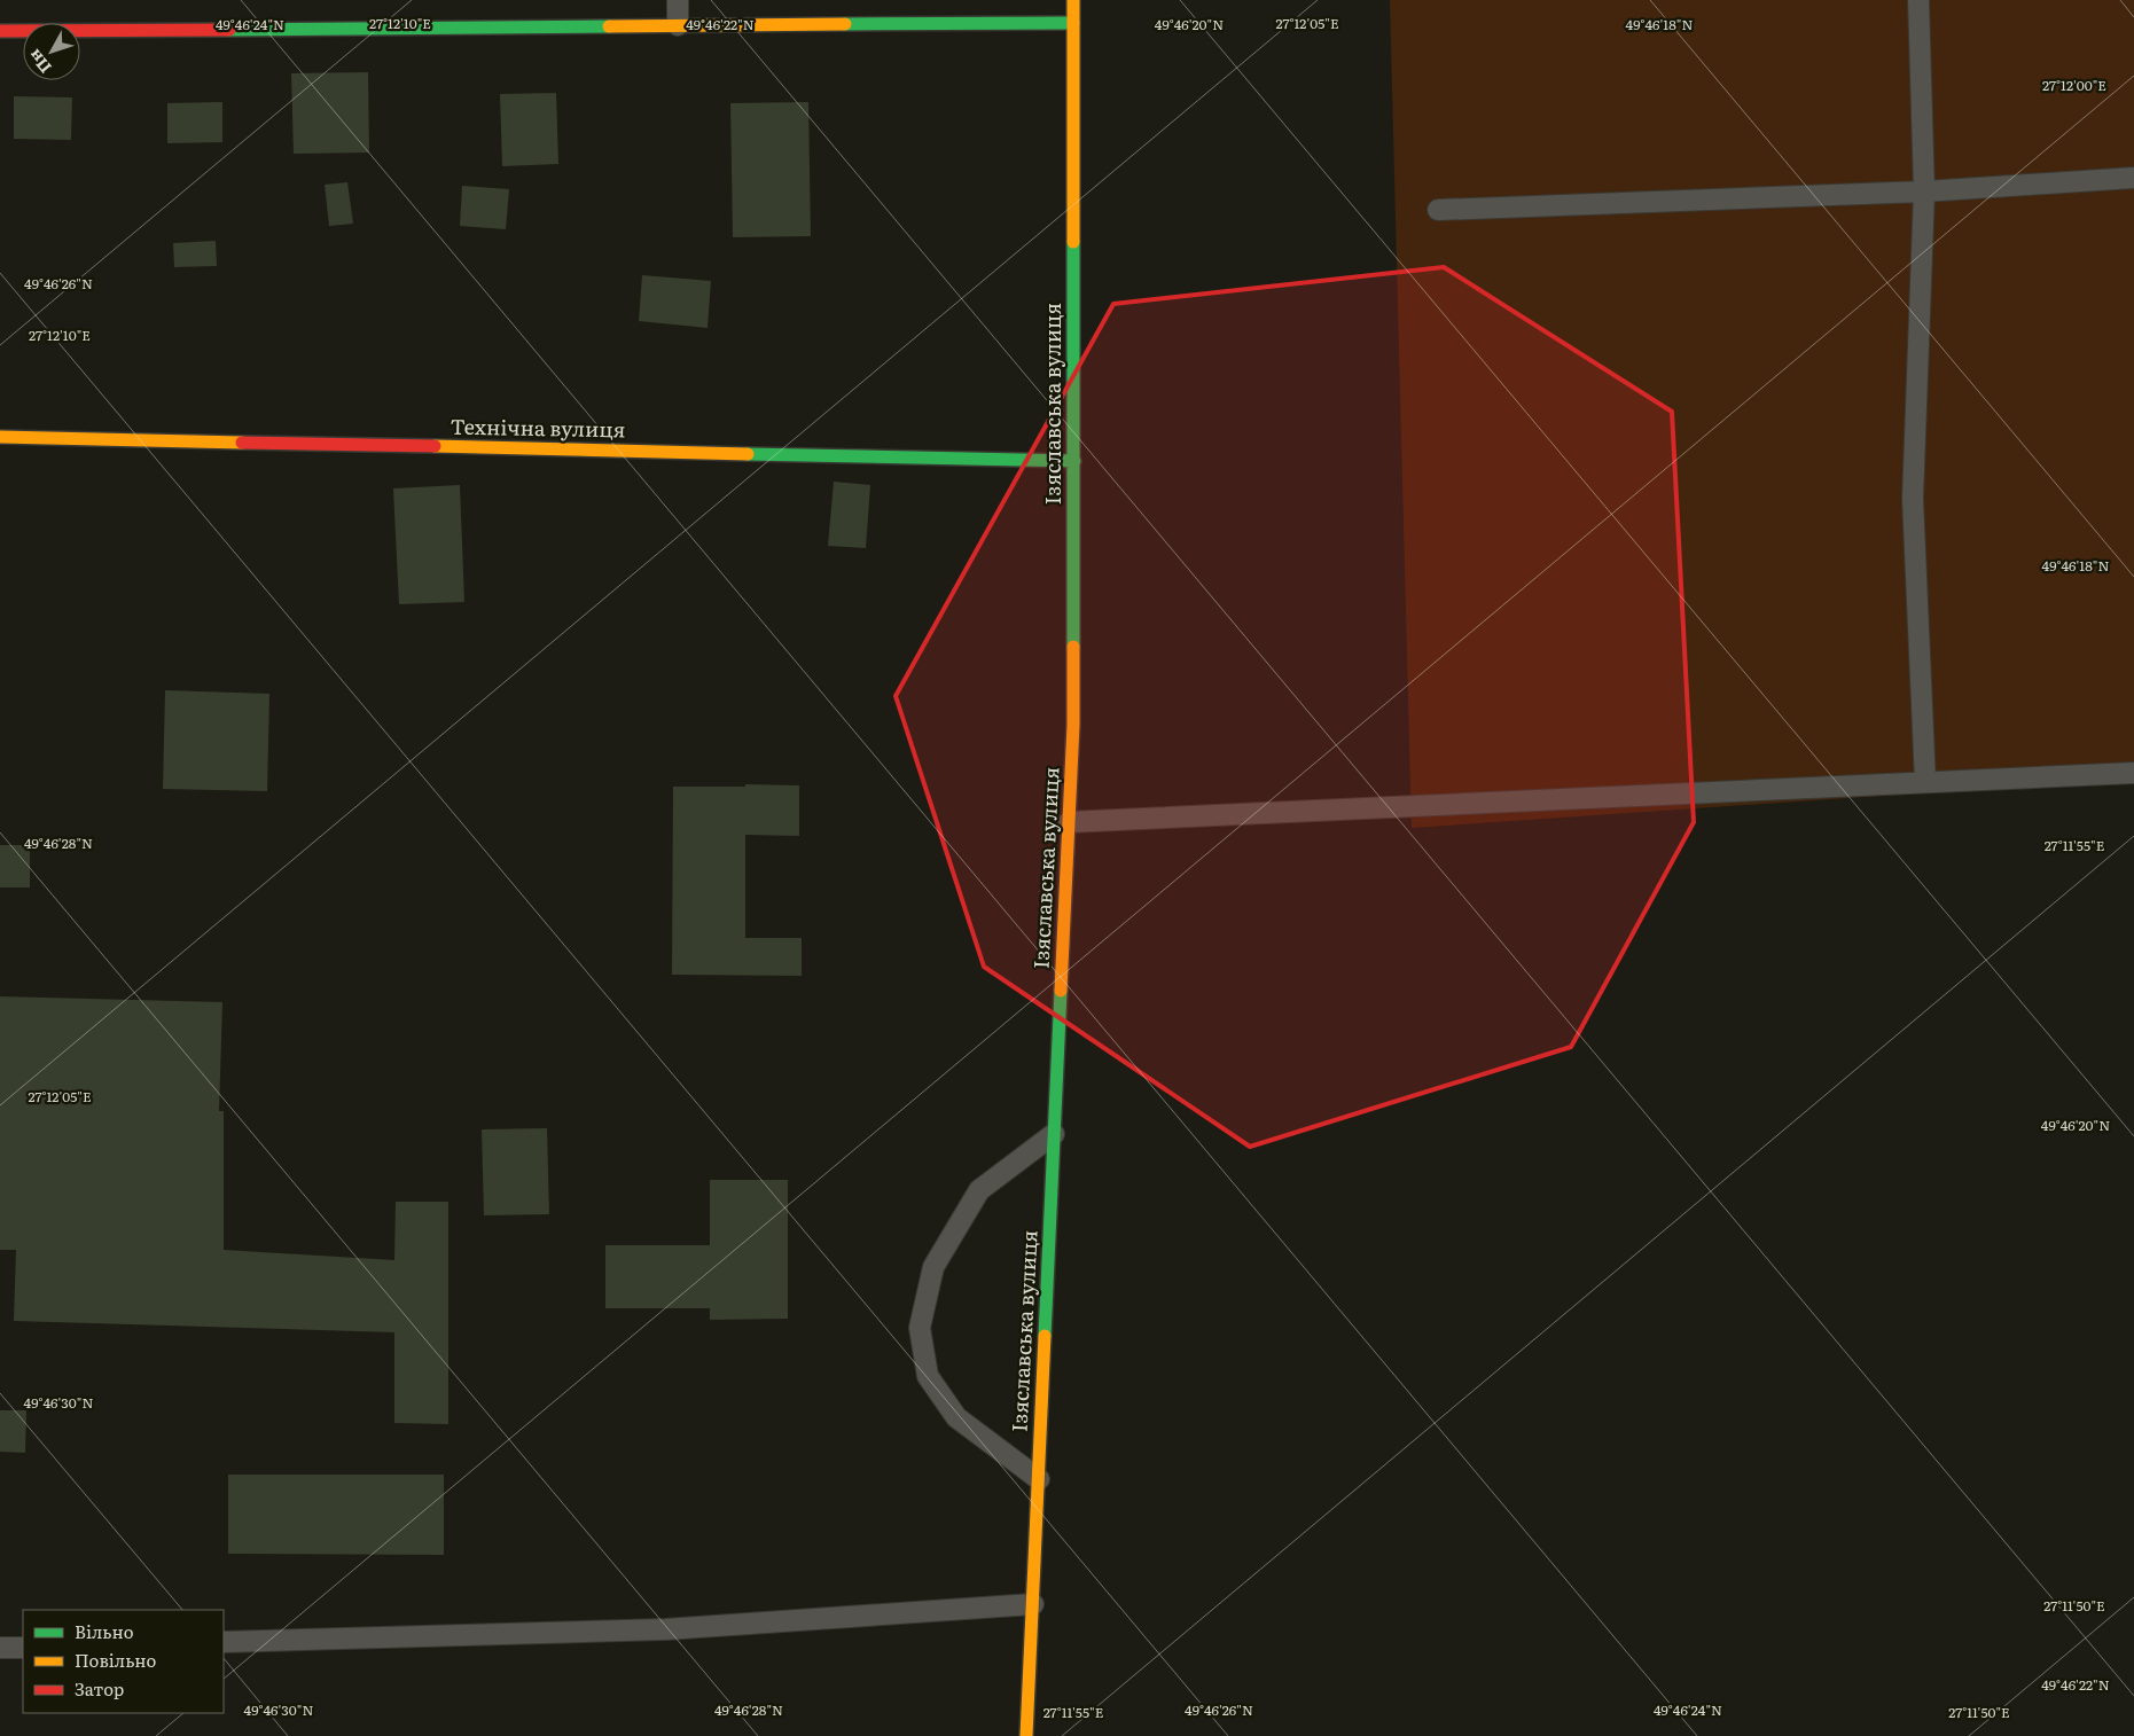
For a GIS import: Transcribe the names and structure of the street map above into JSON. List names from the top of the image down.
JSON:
{
  "streets": {
    "street": ["Ізяславська вулиця", "Технічна вулиця"]
  },
  "crossings": [
    ["Ізяславська вулиця", "Технічна вулиця"]
  ],
  "legend": ["Вільно", "Повільно", "Затор"],
  "north": "bottom left",
  "coordinates": [
    "27°12'10\"E",
    "27°12'05\"E",
    "49°46'20\"N",
    "49°46'24\"N",
    "49°46'22\"N",
    "49°46'18\"N",
    "27°12'00\"E",
    "49°46'26\"N",
    "49°46'28\"N",
    "27°11'55\"E",
    "49°46'30\"N",
    "27°11'50\"E"
  ]
}
